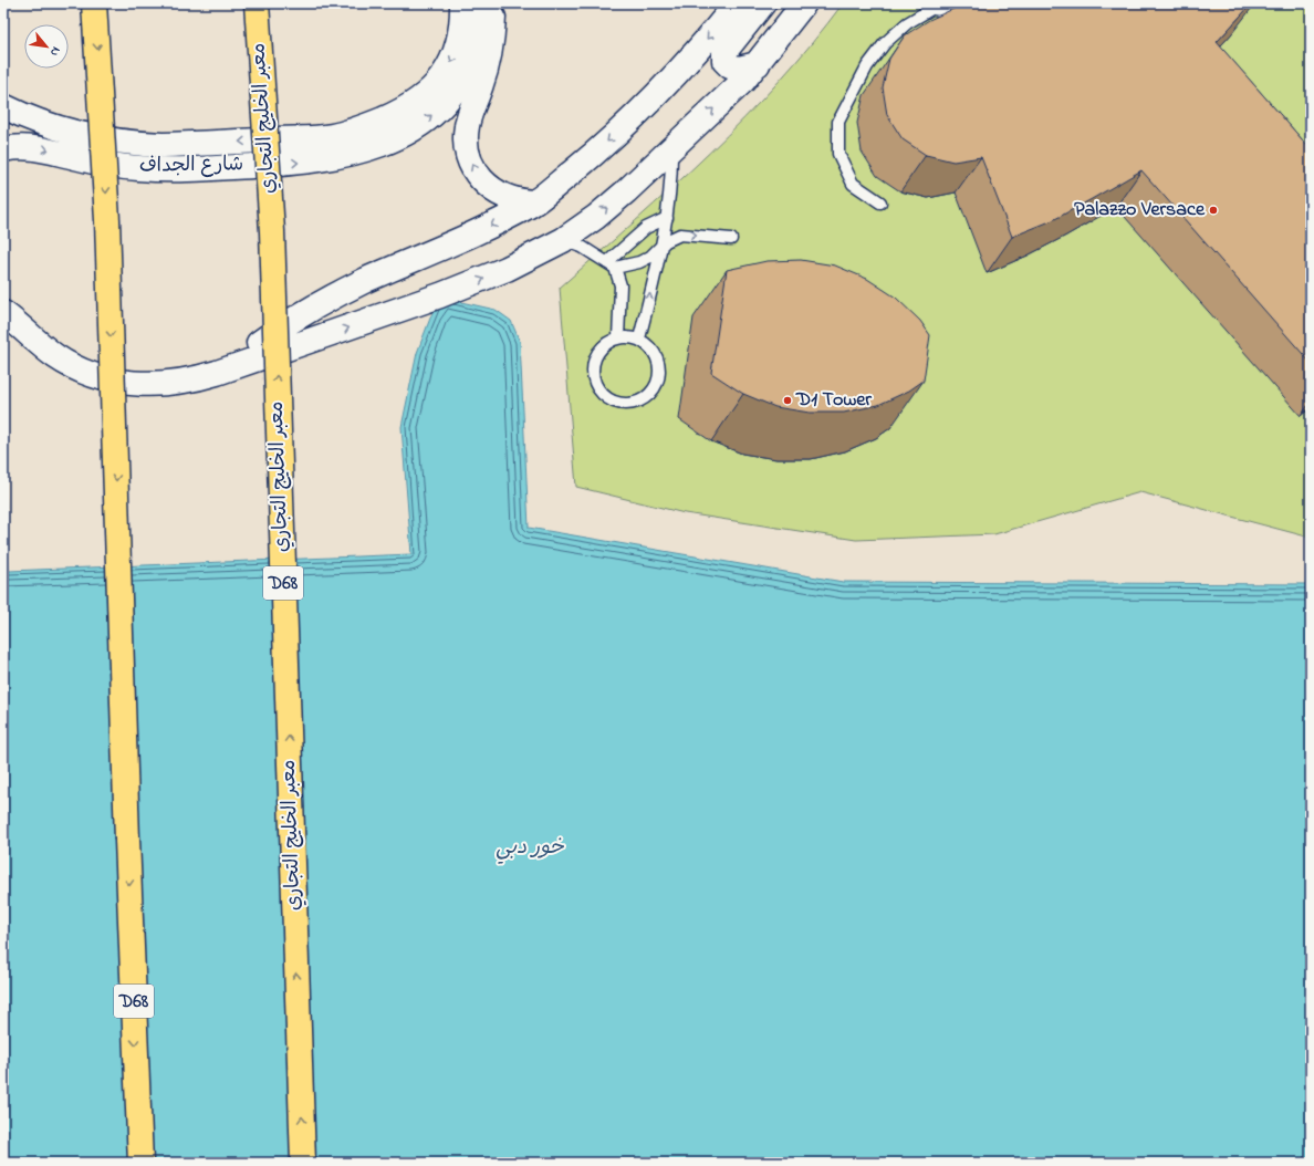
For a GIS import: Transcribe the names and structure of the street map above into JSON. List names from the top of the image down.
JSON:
{
  "streets": {
    "highway": ["معبر الخليج التجاري", "D68"],
    "street": ["شارع الجداف"]
  },
  "water": ["خور دبي"],
  "places": ["Palazzo Versace", "D1 Tower"],
  "north": "bottom right"
}
